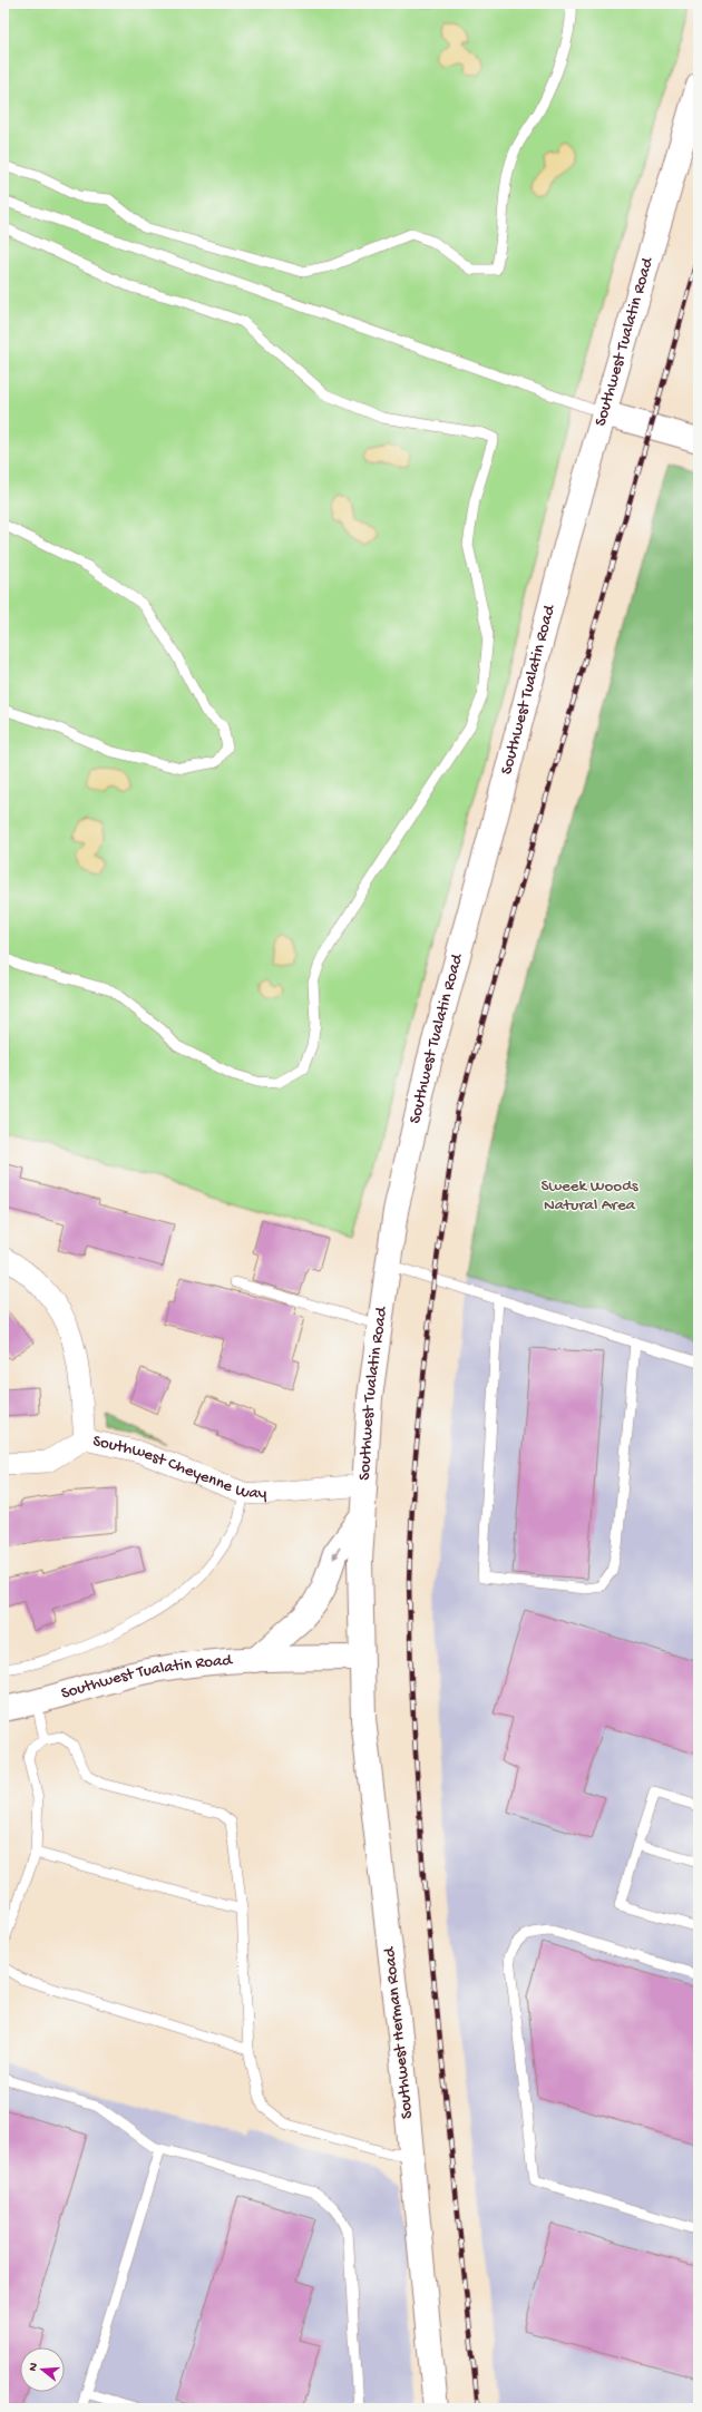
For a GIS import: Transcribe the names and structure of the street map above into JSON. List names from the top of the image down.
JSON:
{
  "streets": {
    "main road": ["Southwest Tualatin Road", "Southwest Herman Road"],
    "street": ["Southwest Cheyenne Way"]
  },
  "crossings": [
    ["Southwest Tualatin Road", "Southwest Cheyenne Way"],
    ["Southwest Tualatin Road", "Southwest Herman Road"]
  ],
  "parks": ["Sweek Woods Natural Area"],
  "north": "left"
}
